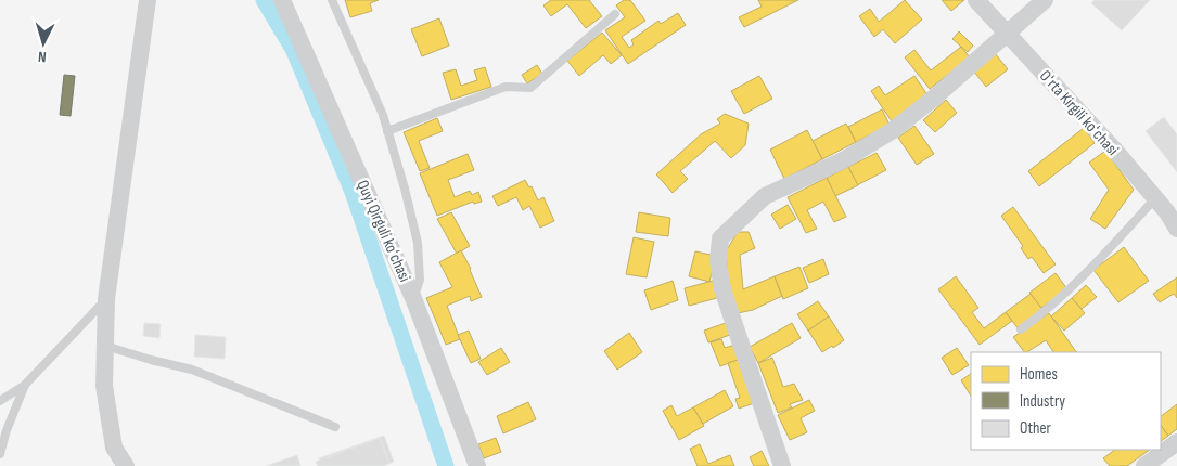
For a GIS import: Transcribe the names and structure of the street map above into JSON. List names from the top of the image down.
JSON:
{
  "streets": {
    "street": ["Oʻrta Kirgili koʻchasi", "Quyi Qirguli koʻchasi"]
  },
  "legend": ["Homes", "Industry", "Other"],
  "north": "bottom"
}
